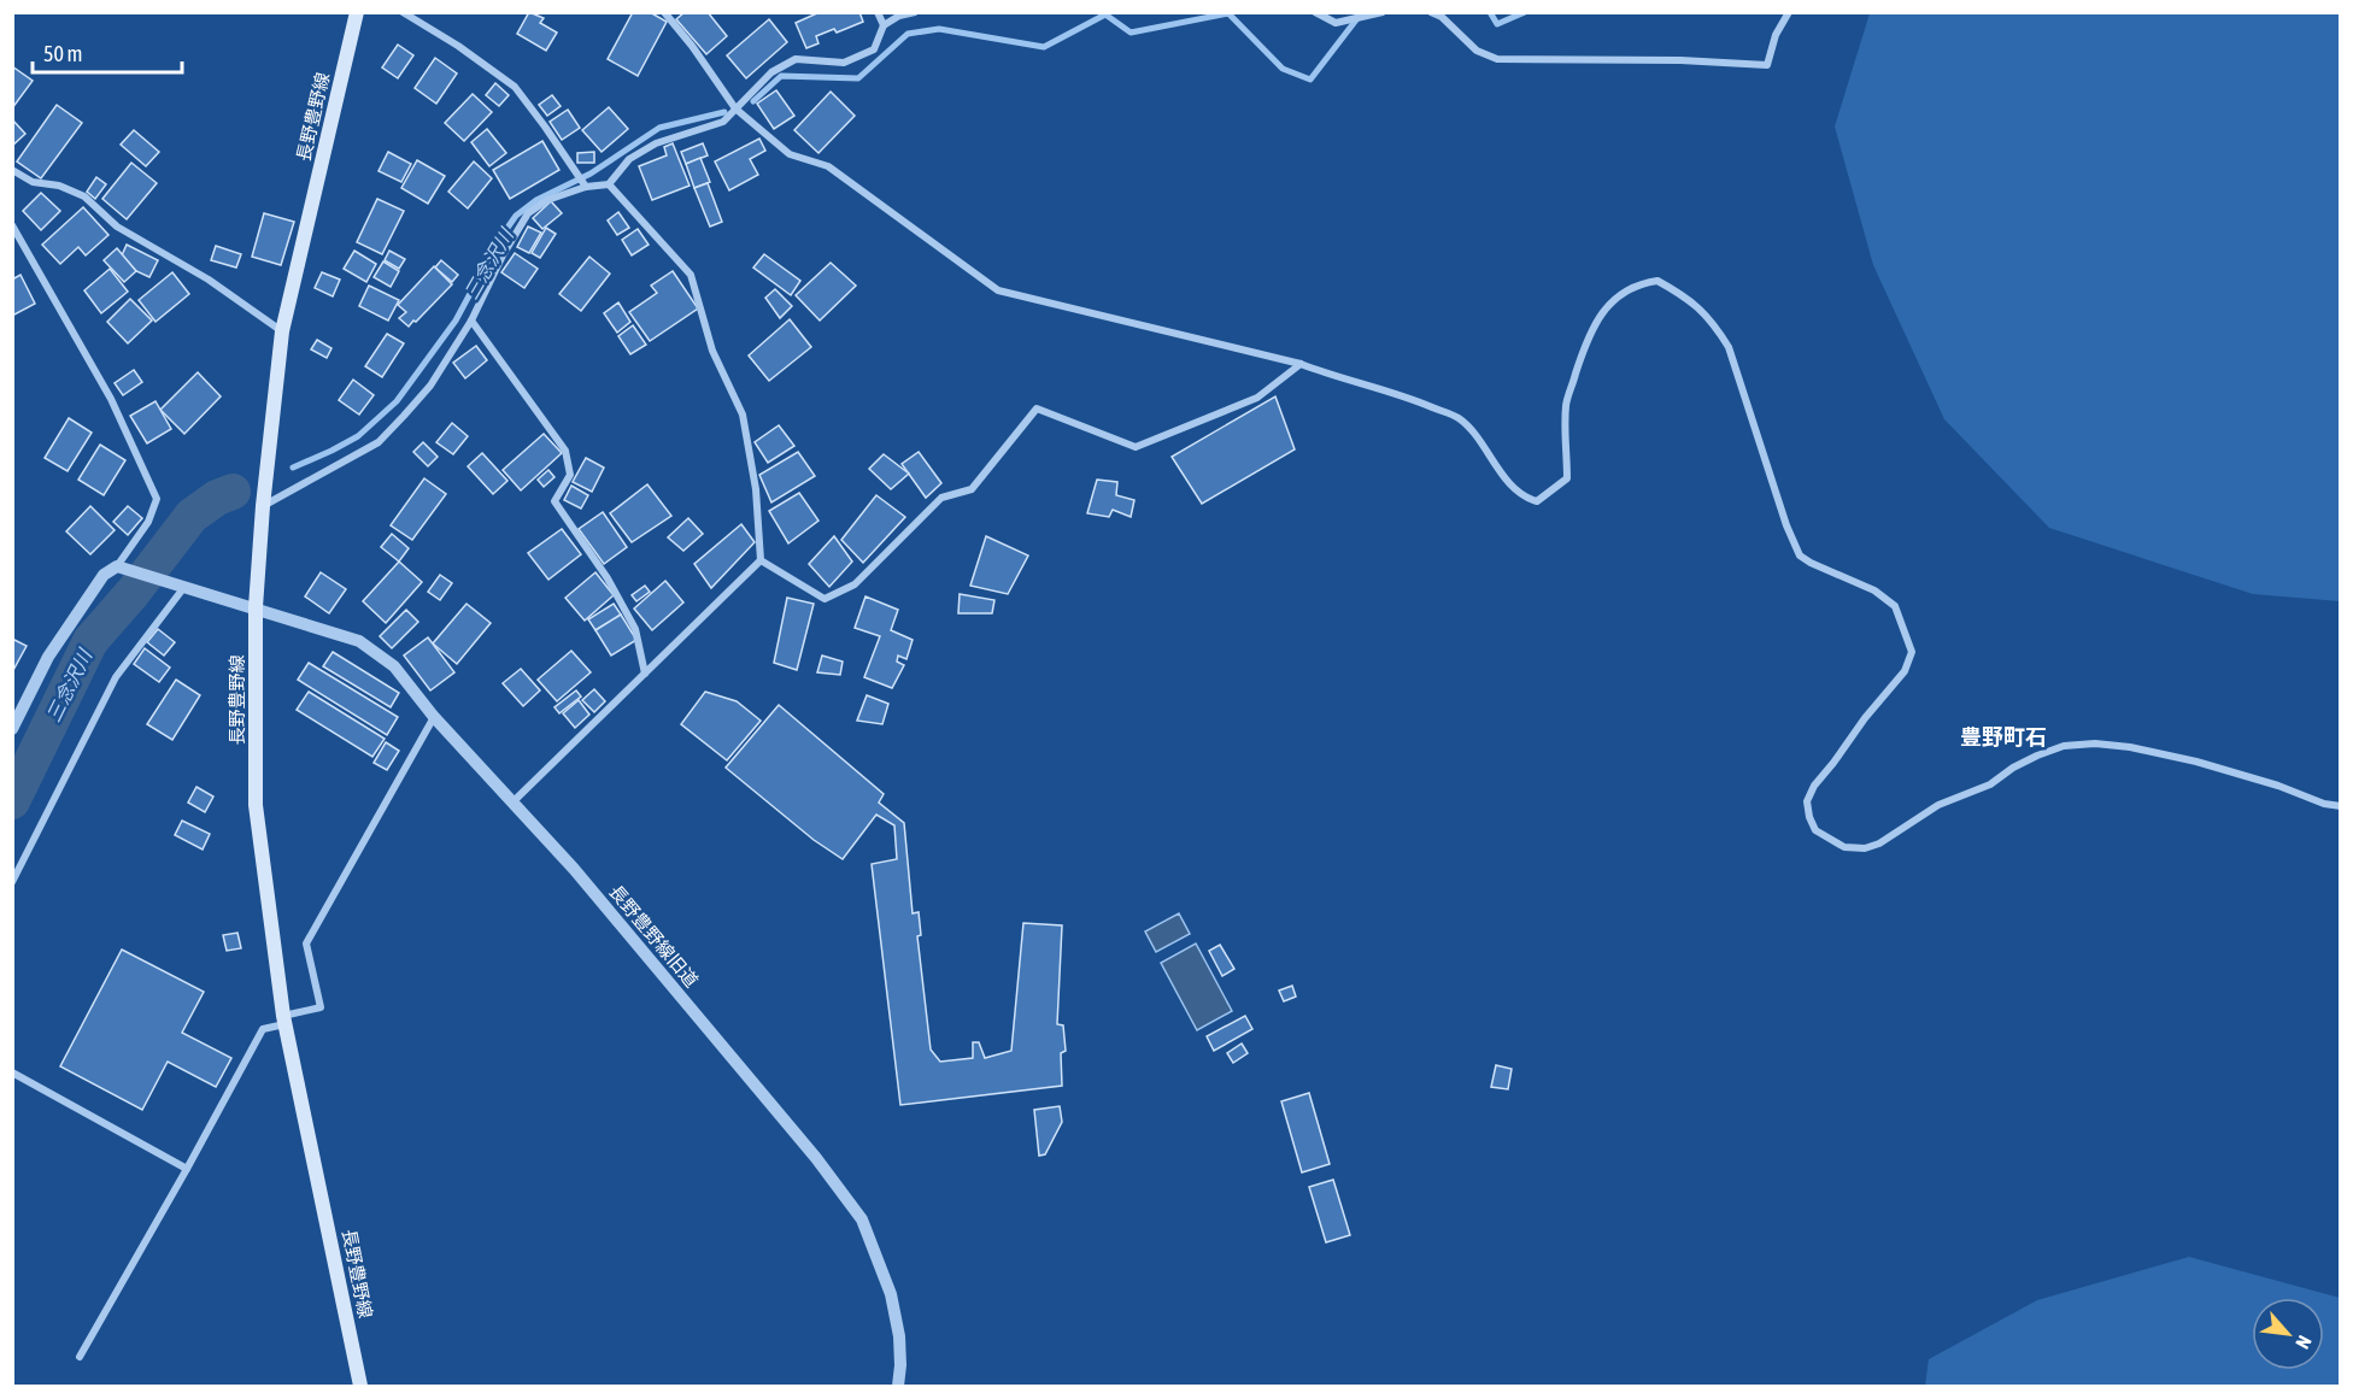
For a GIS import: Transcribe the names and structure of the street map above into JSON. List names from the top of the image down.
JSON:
{
  "streets": {
    "main road": ["長野豊野線"],
    "street": ["長野豊野線旧道"]
  },
  "crossings": [
    ["長野豊野線", "長野豊野線旧道"]
  ],
  "districts": ["豊野町石"],
  "water": ["三念沢川"],
  "scale_bar": "50 m",
  "north": "bottom right"
}
